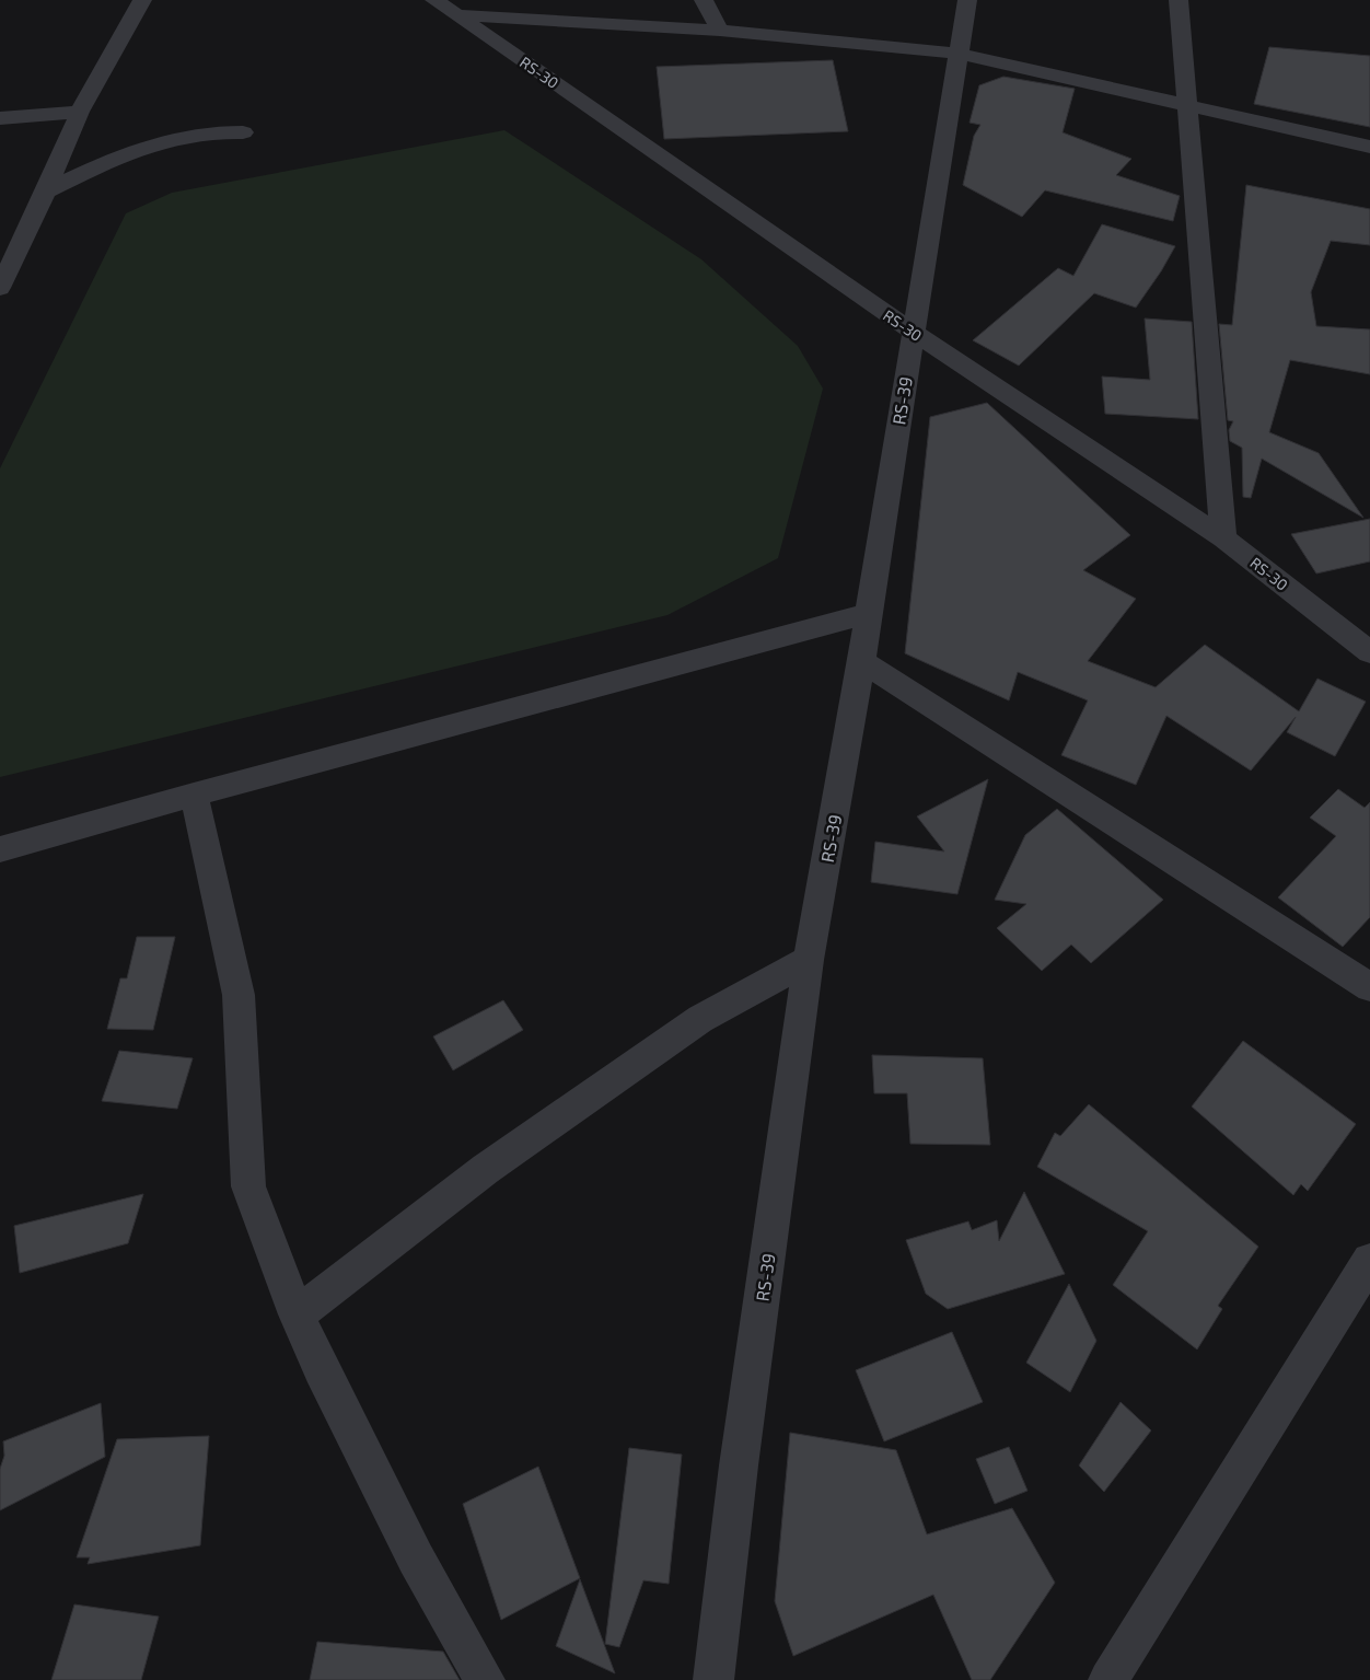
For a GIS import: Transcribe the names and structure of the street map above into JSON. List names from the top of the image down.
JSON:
{
  "streets": {
    "street": ["RS-30", "RS-39"]
  },
  "crossings": [
    ["RS-30", "RS-39"]
  ]
}
